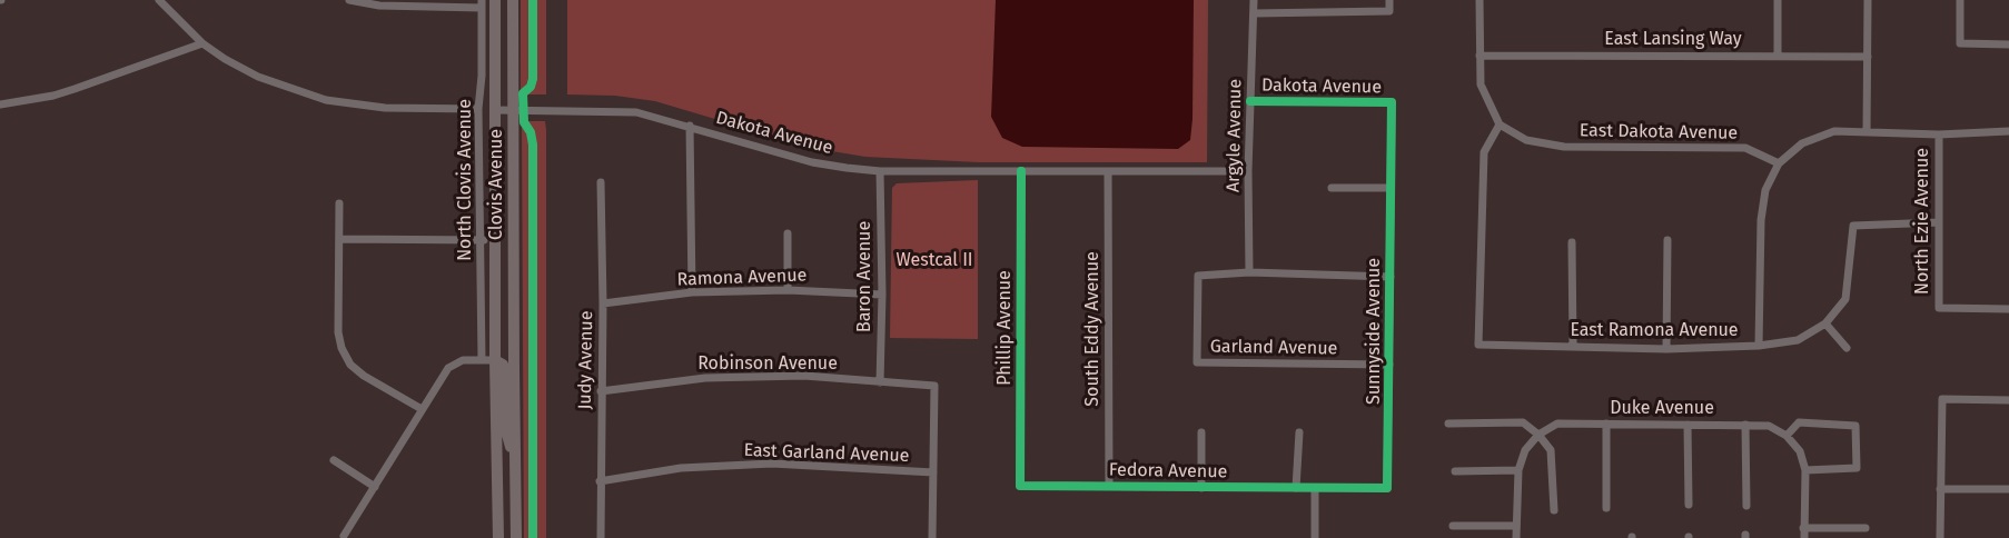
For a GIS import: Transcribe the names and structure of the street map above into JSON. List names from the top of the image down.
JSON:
{
  "streets": {
    "main road": ["Clovis Avenue"],
    "street": [
      "East Lansing Way",
      "Dakota Avenue",
      "East Dakota Avenue",
      "Argyle Avenue",
      "North Clovis Avenue",
      "North Ezie Avenue",
      "Baron Avenue",
      "Ramona Avenue",
      "Phillip Avenue",
      "South Eddy Avenue",
      "Sunnyside Avenue",
      "East Ramona Avenue",
      "Garland Avenue",
      "Judy Avenue",
      "Robinson Avenue",
      "Duke Avenue",
      "East Garland Avenue",
      "Fedora Avenue"
    ]
  },
  "crossings": [
    ["Dakota Avenue", "Argyle Avenue"],
    ["Dakota Avenue", "Clovis Avenue"],
    ["Dakota Avenue", "Baron Avenue"],
    ["Dakota Avenue", "Phillip Avenue"],
    ["Dakota Avenue", "South Eddy Avenue"],
    ["Dakota Avenue", "Sunnyside Avenue"],
    ["East Dakota Avenue", "East Ramona Avenue"],
    ["Argyle Avenue", "Garland Avenue"],
    ["North Ezie Avenue", "East Ramona Avenue"],
    ["Baron Avenue", "Ramona Avenue"],
    ["Baron Avenue", "Robinson Avenue"],
    ["Ramona Avenue", "Judy Avenue"],
    ["Phillip Avenue", "Fedora Avenue"],
    ["South Eddy Avenue", "Fedora Avenue"],
    ["Sunnyside Avenue", "Garland Avenue"],
    ["Sunnyside Avenue", "Fedora Avenue"],
    ["Judy Avenue", "Robinson Avenue"],
    ["Judy Avenue", "East Garland Avenue"],
    ["Robinson Avenue", "East Garland Avenue"]
  ],
  "parks": ["Westcal II"]
}
